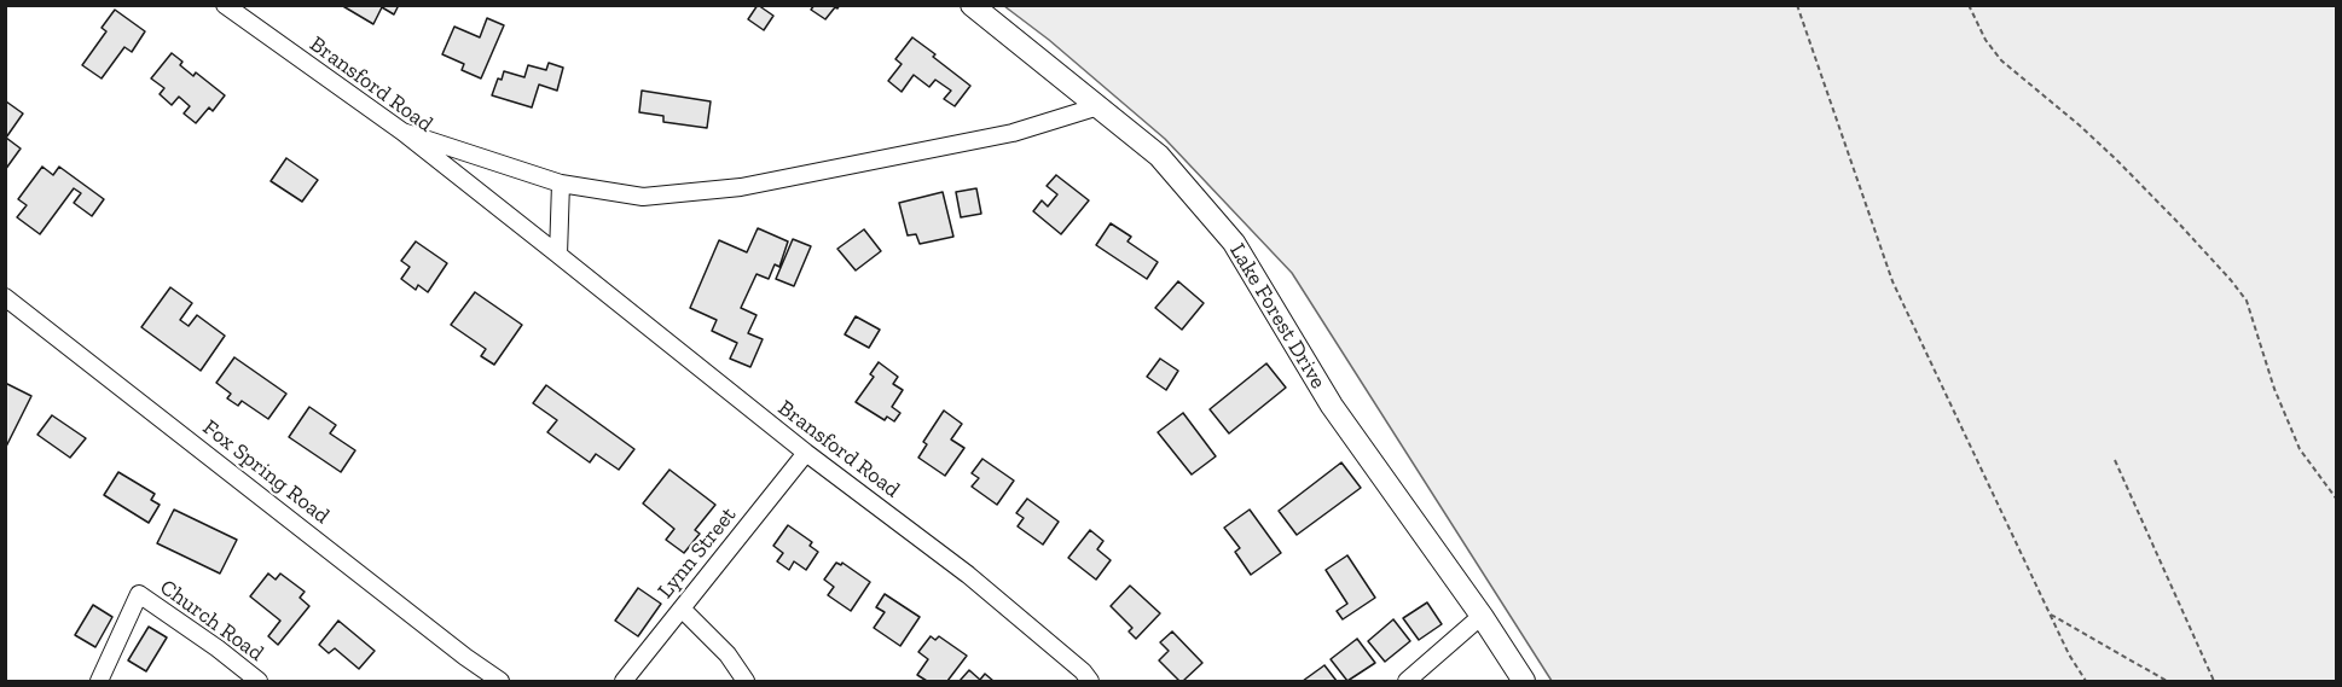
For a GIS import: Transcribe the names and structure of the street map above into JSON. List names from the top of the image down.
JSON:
{
  "streets": {
    "street": [
      "Bransford Road",
      "Lake Forest Drive",
      "Fox Spring Road",
      "Lynn Street",
      "Church Road"
    ]
  },
  "crossings": [
    ["Bransford Road", "Lynn Street"]
  ]
}
